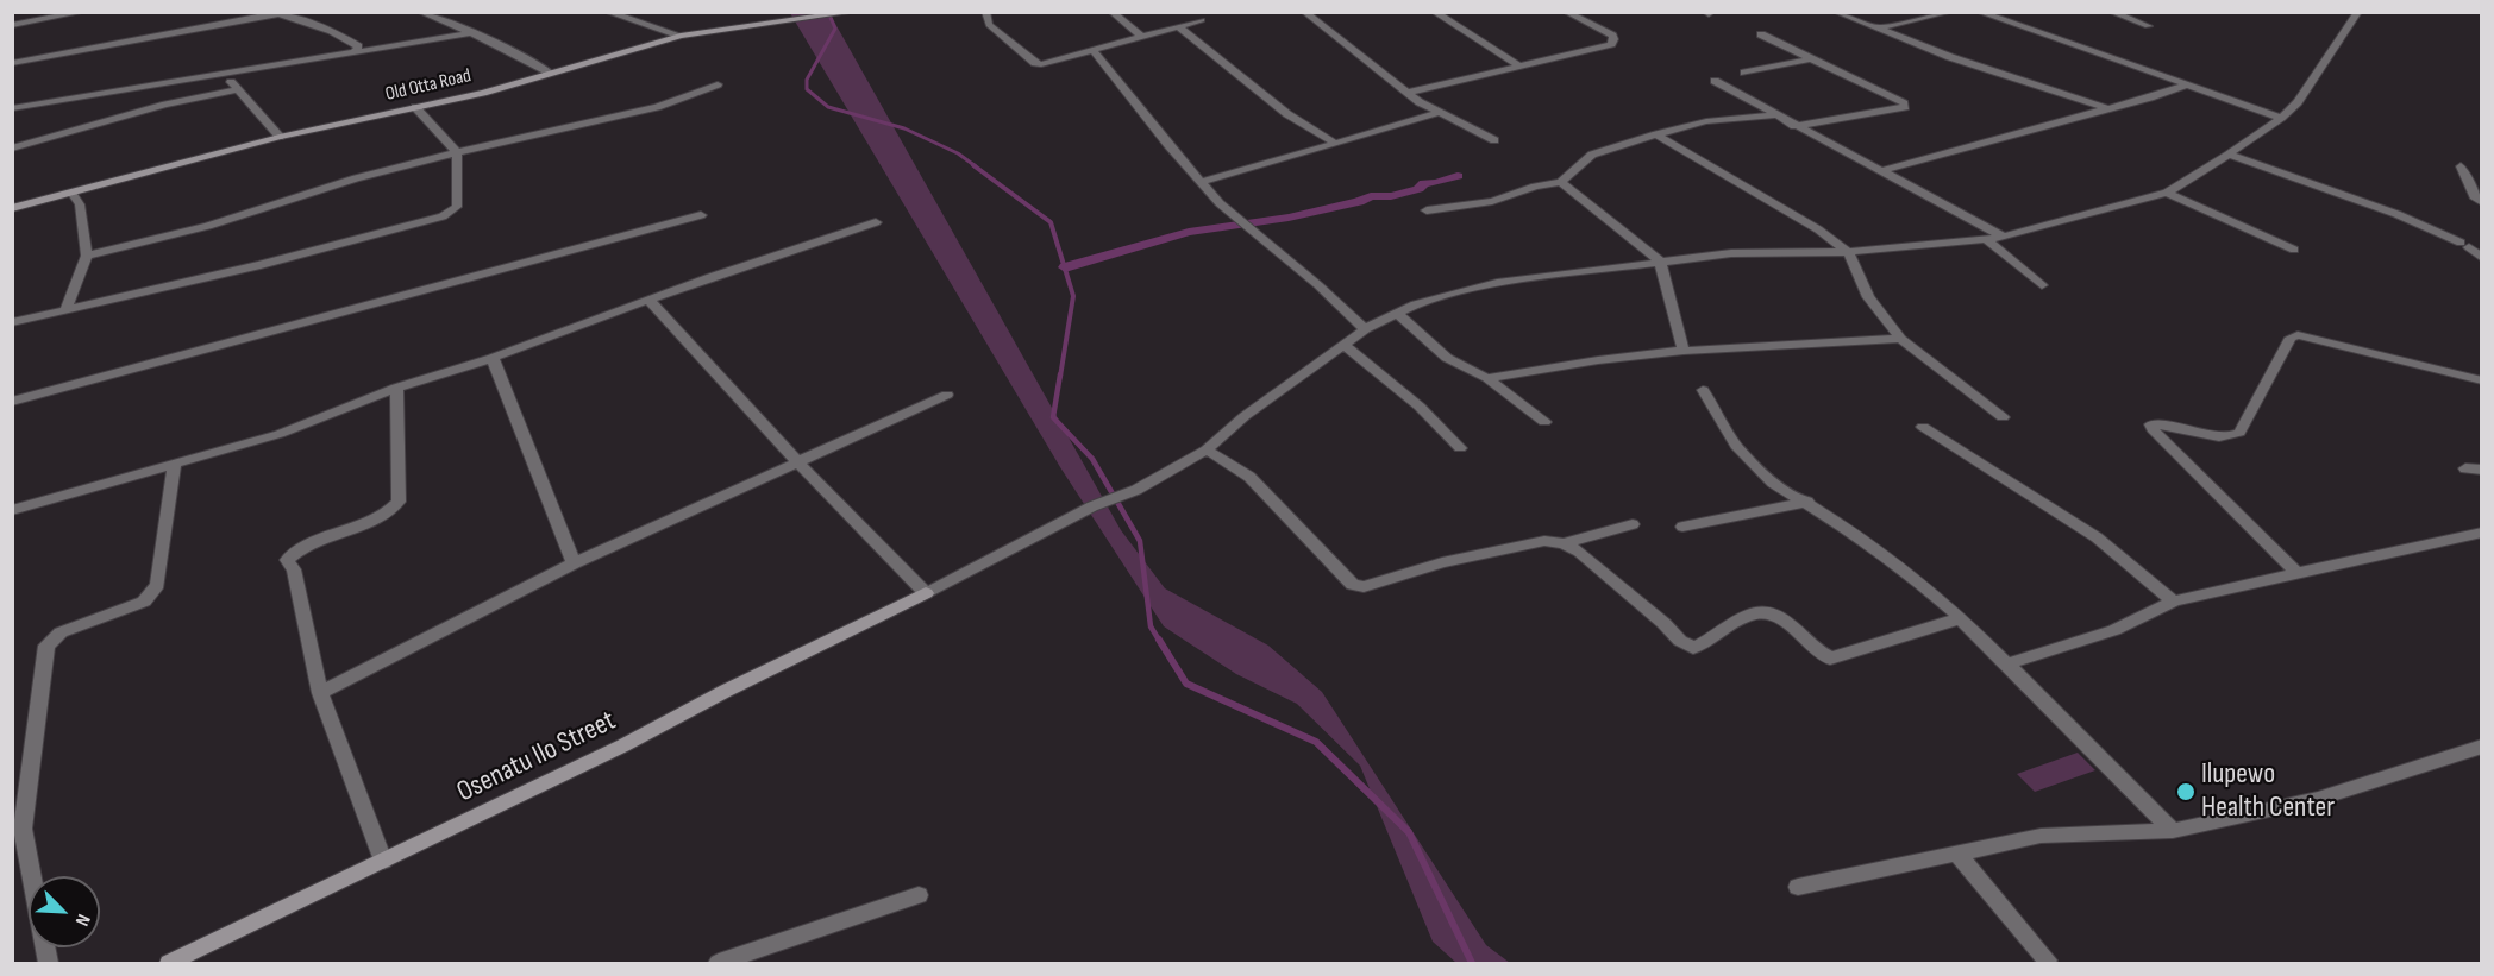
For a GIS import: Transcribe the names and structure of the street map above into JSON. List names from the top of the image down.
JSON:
{
  "streets": {
    "street": ["Old Otta Road", "Osenatu Ilo Street"]
  },
  "places": ["Ilupewo Health Center"],
  "north": "bottom right"
}
